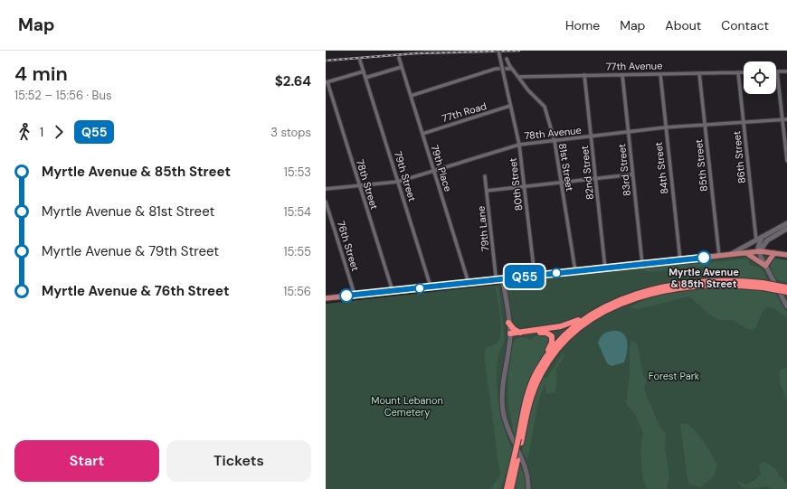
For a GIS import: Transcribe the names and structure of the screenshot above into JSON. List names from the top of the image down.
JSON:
{
  "streets": {
    "street": [
      "77th Avenue",
      "77th Road",
      "78th Avenue",
      "86th Street",
      "85th Street",
      "81st Street",
      "79th Place",
      "84th Street",
      "83rd Street",
      "82nd Street",
      "79th Street",
      "78th Street",
      "80th Street",
      "79th Lane",
      "76th Street"
    ]
  },
  "crossings": [
    ["77th Avenue", "86th Street"],
    ["77th Avenue", "85th Street"],
    ["77th Avenue", "81st Street"],
    ["77th Avenue", "84th Street"],
    ["77th Avenue", "83rd Street"],
    ["77th Avenue", "82nd Street"],
    ["77th Road", "79th Place"],
    ["77th Road", "80th Street"],
    ["78th Avenue", "86th Street"],
    ["78th Avenue", "85th Street"],
    ["78th Avenue", "81st Street"],
    ["78th Avenue", "79th Place"],
    ["78th Avenue", "84th Street"],
    ["78th Avenue", "83rd Street"],
    ["78th Avenue", "82nd Street"],
    ["78th Avenue", "79th Street"],
    ["78th Avenue", "78th Street"],
    ["78th Avenue", "80th Street"]
  ],
  "parks": ["Forest Park", "Mount Lebanon Cemetery"],
  "places": ["Myrtle Avenue & 85th Street"],
  "lines": ["bus line Q55"],
  "page": {
    "header": "Map",
    "nav": [
      "Home",
      "Map",
      "About",
      "Contact"
    ],
    "heading": ["4 min", "15:52 – 15:56 · Bus", "$2.64"],
    "on_map": "Q55",
    "legs": ["1", "Q55", "3 stops"],
    "list": [
      {
        "name": "Myrtle Avenue & 85th Street",
        "value": "15:53"
      },
      {
        "name": "Myrtle Avenue & 81st Street",
        "value": "15:54"
      },
      {
        "name": "Myrtle Avenue & 79th Street",
        "value": "15:55"
      },
      {
        "name": "Myrtle Avenue & 76th Street",
        "value": "15:56"
      }
    ],
    "buttons": ["Start", "Tickets"]
  }
}
